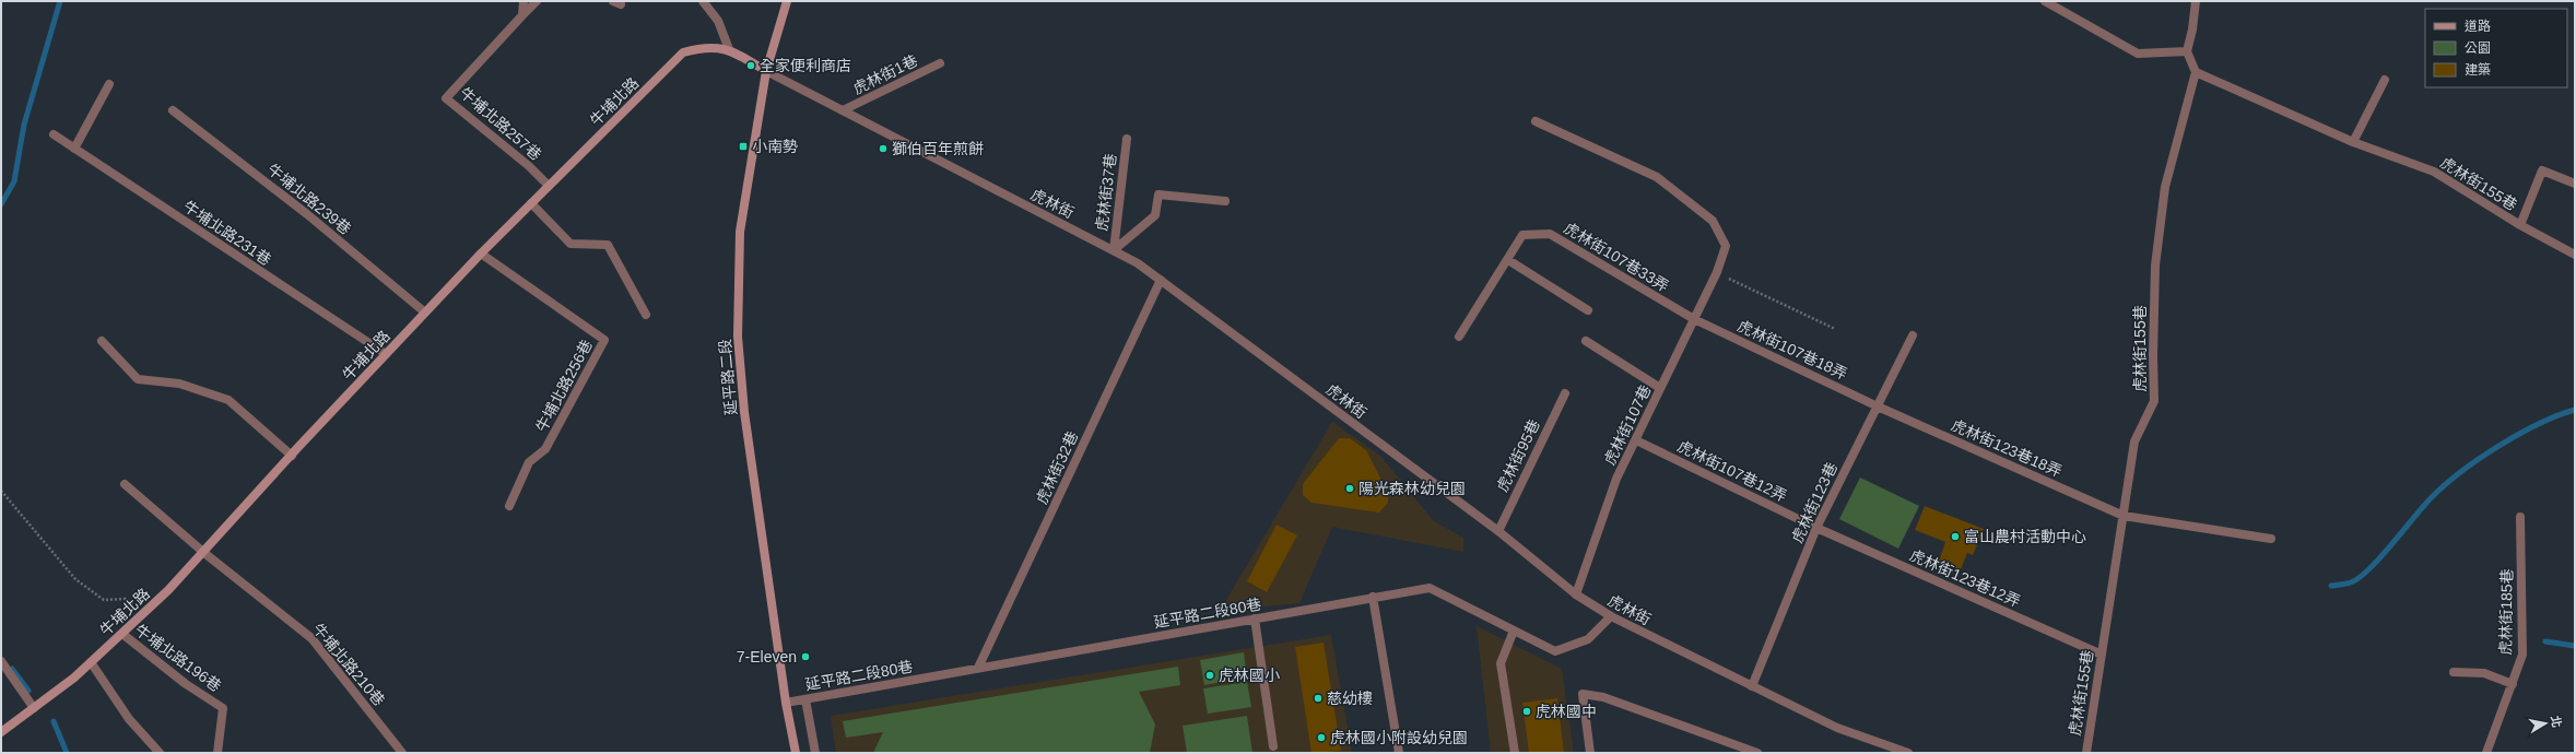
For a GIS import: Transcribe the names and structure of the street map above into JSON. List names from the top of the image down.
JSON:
{
  "streets": {
    "street": [
      "虎林街1巷",
      "牛埔北路",
      "牛埔北路257巷",
      "虎林街155巷",
      "虎林街37巷",
      "牛埔北路239巷",
      "虎林街",
      "牛埔北路231巷",
      "虎林街107巷33弄",
      "虎林街107巷18弄",
      "延平路二段",
      "牛埔北路256巷",
      "虎林街107巷",
      "虎林街123巷18弄",
      "虎林街95巷",
      "虎林街32巷",
      "虎林街107巷12弄",
      "虎林街123巷",
      "虎林街123巷12弄",
      "虎林街185巷",
      "延平路二段80巷",
      "牛埔北路196巷",
      "牛埔北路210巷"
    ]
  },
  "crossings": [
    ["虎林街1巷", "虎林街"],
    ["牛埔北路", "牛埔北路257巷"],
    ["牛埔北路", "牛埔北路239巷"],
    ["牛埔北路", "虎林街"],
    ["牛埔北路", "牛埔北路231巷"],
    ["牛埔北路", "延平路二段"],
    ["牛埔北路", "牛埔北路256巷"],
    ["牛埔北路", "牛埔北路196巷"],
    ["牛埔北路", "牛埔北路210巷"],
    ["虎林街155巷", "虎林街123巷18弄"],
    ["虎林街155巷", "虎林街123巷12弄"],
    ["虎林街37巷", "虎林街"],
    ["虎林街", "延平路二段"],
    ["虎林街", "虎林街107巷"],
    ["虎林街", "虎林街95巷"],
    ["虎林街", "虎林街32巷"],
    ["虎林街", "虎林街123巷"],
    ["虎林街", "延平路二段80巷"],
    ["虎林街107巷33弄", "虎林街107巷18弄"],
    ["虎林街107巷33弄", "虎林街107巷"],
    ["虎林街107巷18弄", "虎林街107巷"],
    ["虎林街107巷18弄", "虎林街123巷18弄"],
    ["虎林街107巷18弄", "虎林街123巷"],
    ["延平路二段", "延平路二段80巷"],
    ["虎林街107巷", "虎林街107巷12弄"],
    ["虎林街123巷18弄", "虎林街123巷"],
    ["虎林街32巷", "延平路二段80巷"],
    ["虎林街107巷12弄", "虎林街123巷"],
    ["虎林街107巷12弄", "虎林街123巷12弄"],
    ["虎林街123巷", "虎林街123巷12弄"]
  ],
  "places": {
    "other": [
      "全家便利商店",
      "獅伯百年煎餅",
      "陽光森林幼兒園",
      "富山農村活動中心",
      "7-Eleven",
      "虎林國小",
      "慈幼樓",
      "虎林國中",
      "虎林國小附設幼兒園"
    ],
    "transit": ["小南勢"]
  },
  "legend": ["道路", "公園", "建築"],
  "north": "right"
}
